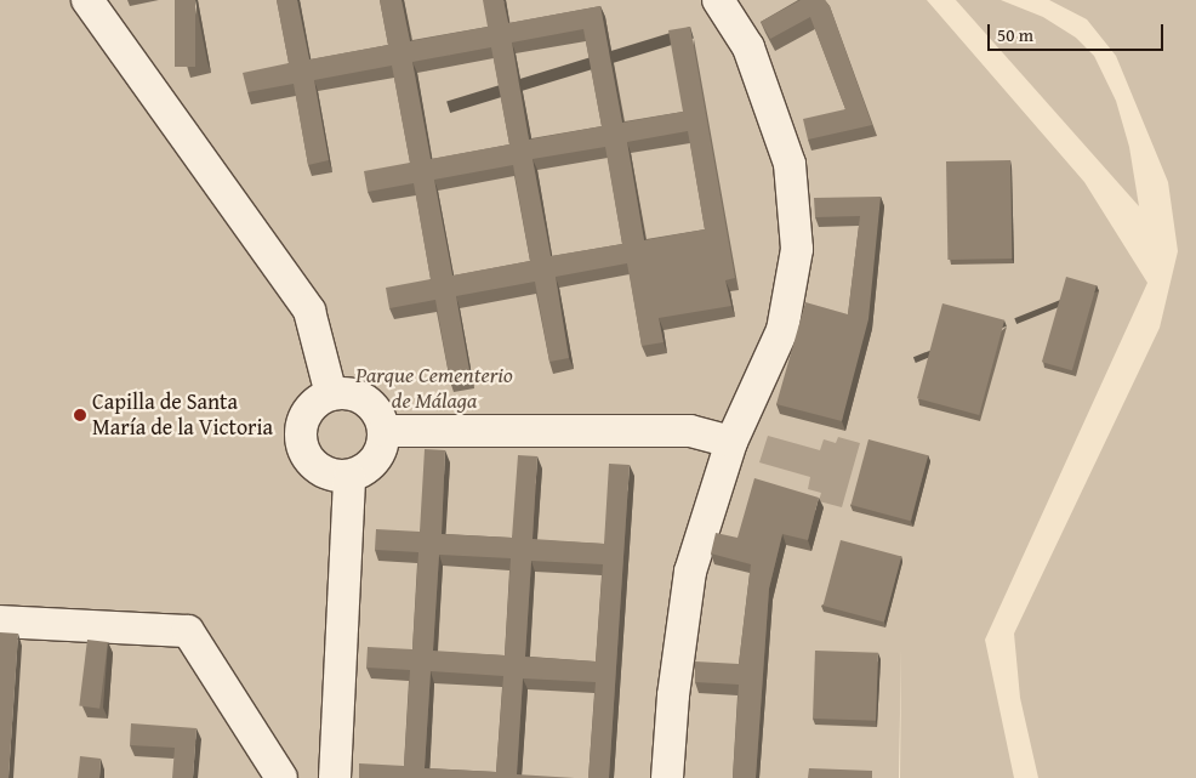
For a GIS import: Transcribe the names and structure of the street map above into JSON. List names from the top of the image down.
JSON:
{
  "parks": ["Parque Cementerio de Málaga"],
  "places": ["Capilla de Santa María de la Victoria"],
  "scale_bar": "50 m"
}
